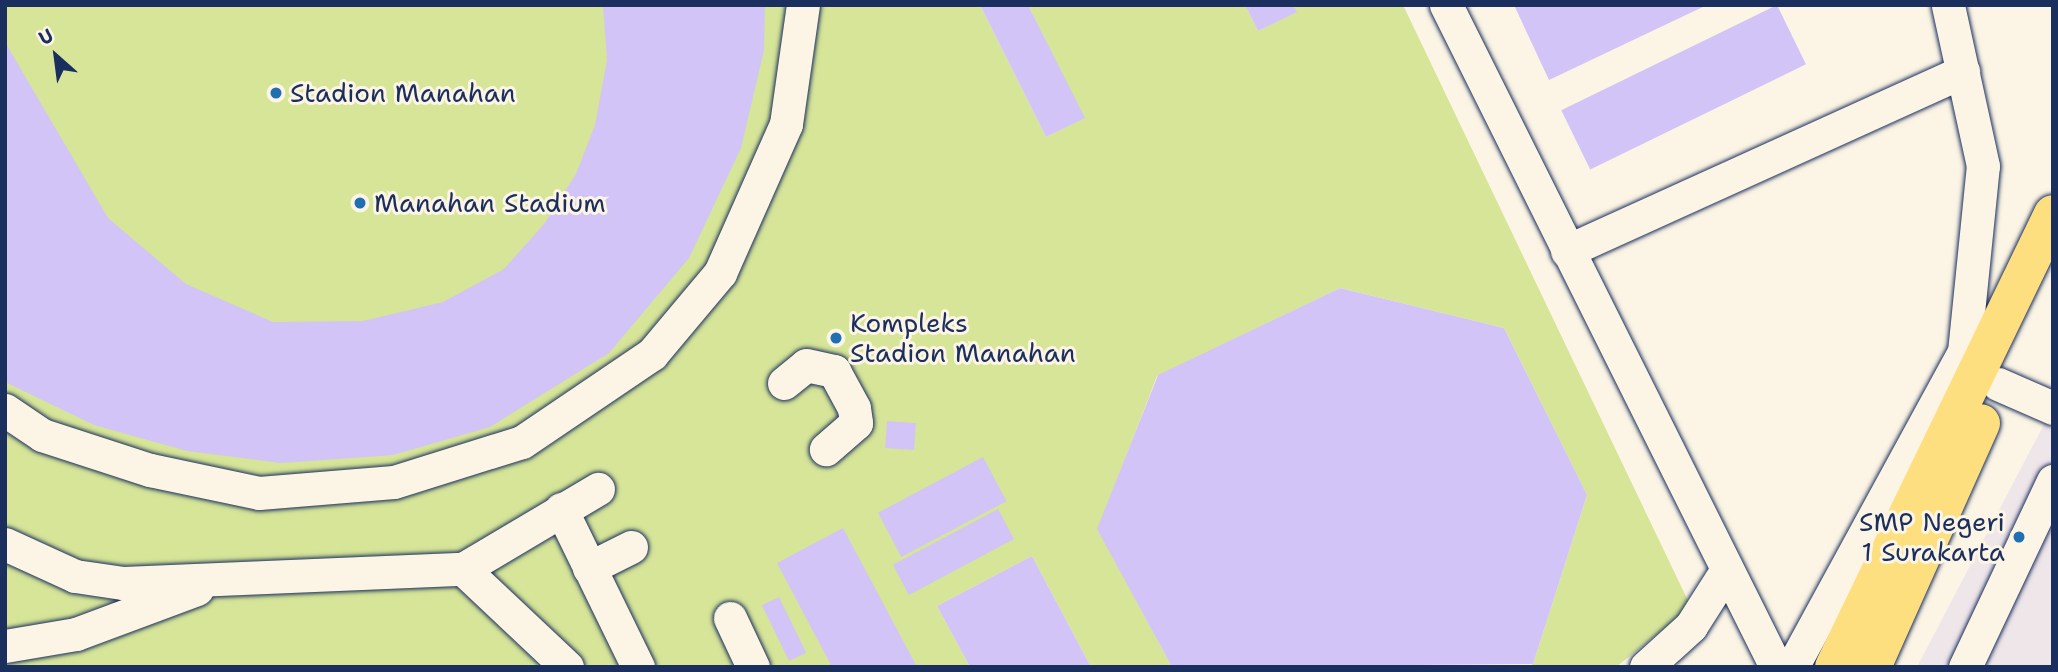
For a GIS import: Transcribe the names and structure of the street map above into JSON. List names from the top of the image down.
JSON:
{
  "places": [
    "Stadion Manahan",
    "Manahan Stadium",
    "Kompleks Stadion Manahan",
    "SMP Negeri 1 Surakarta"
  ],
  "north": "top left"
}
